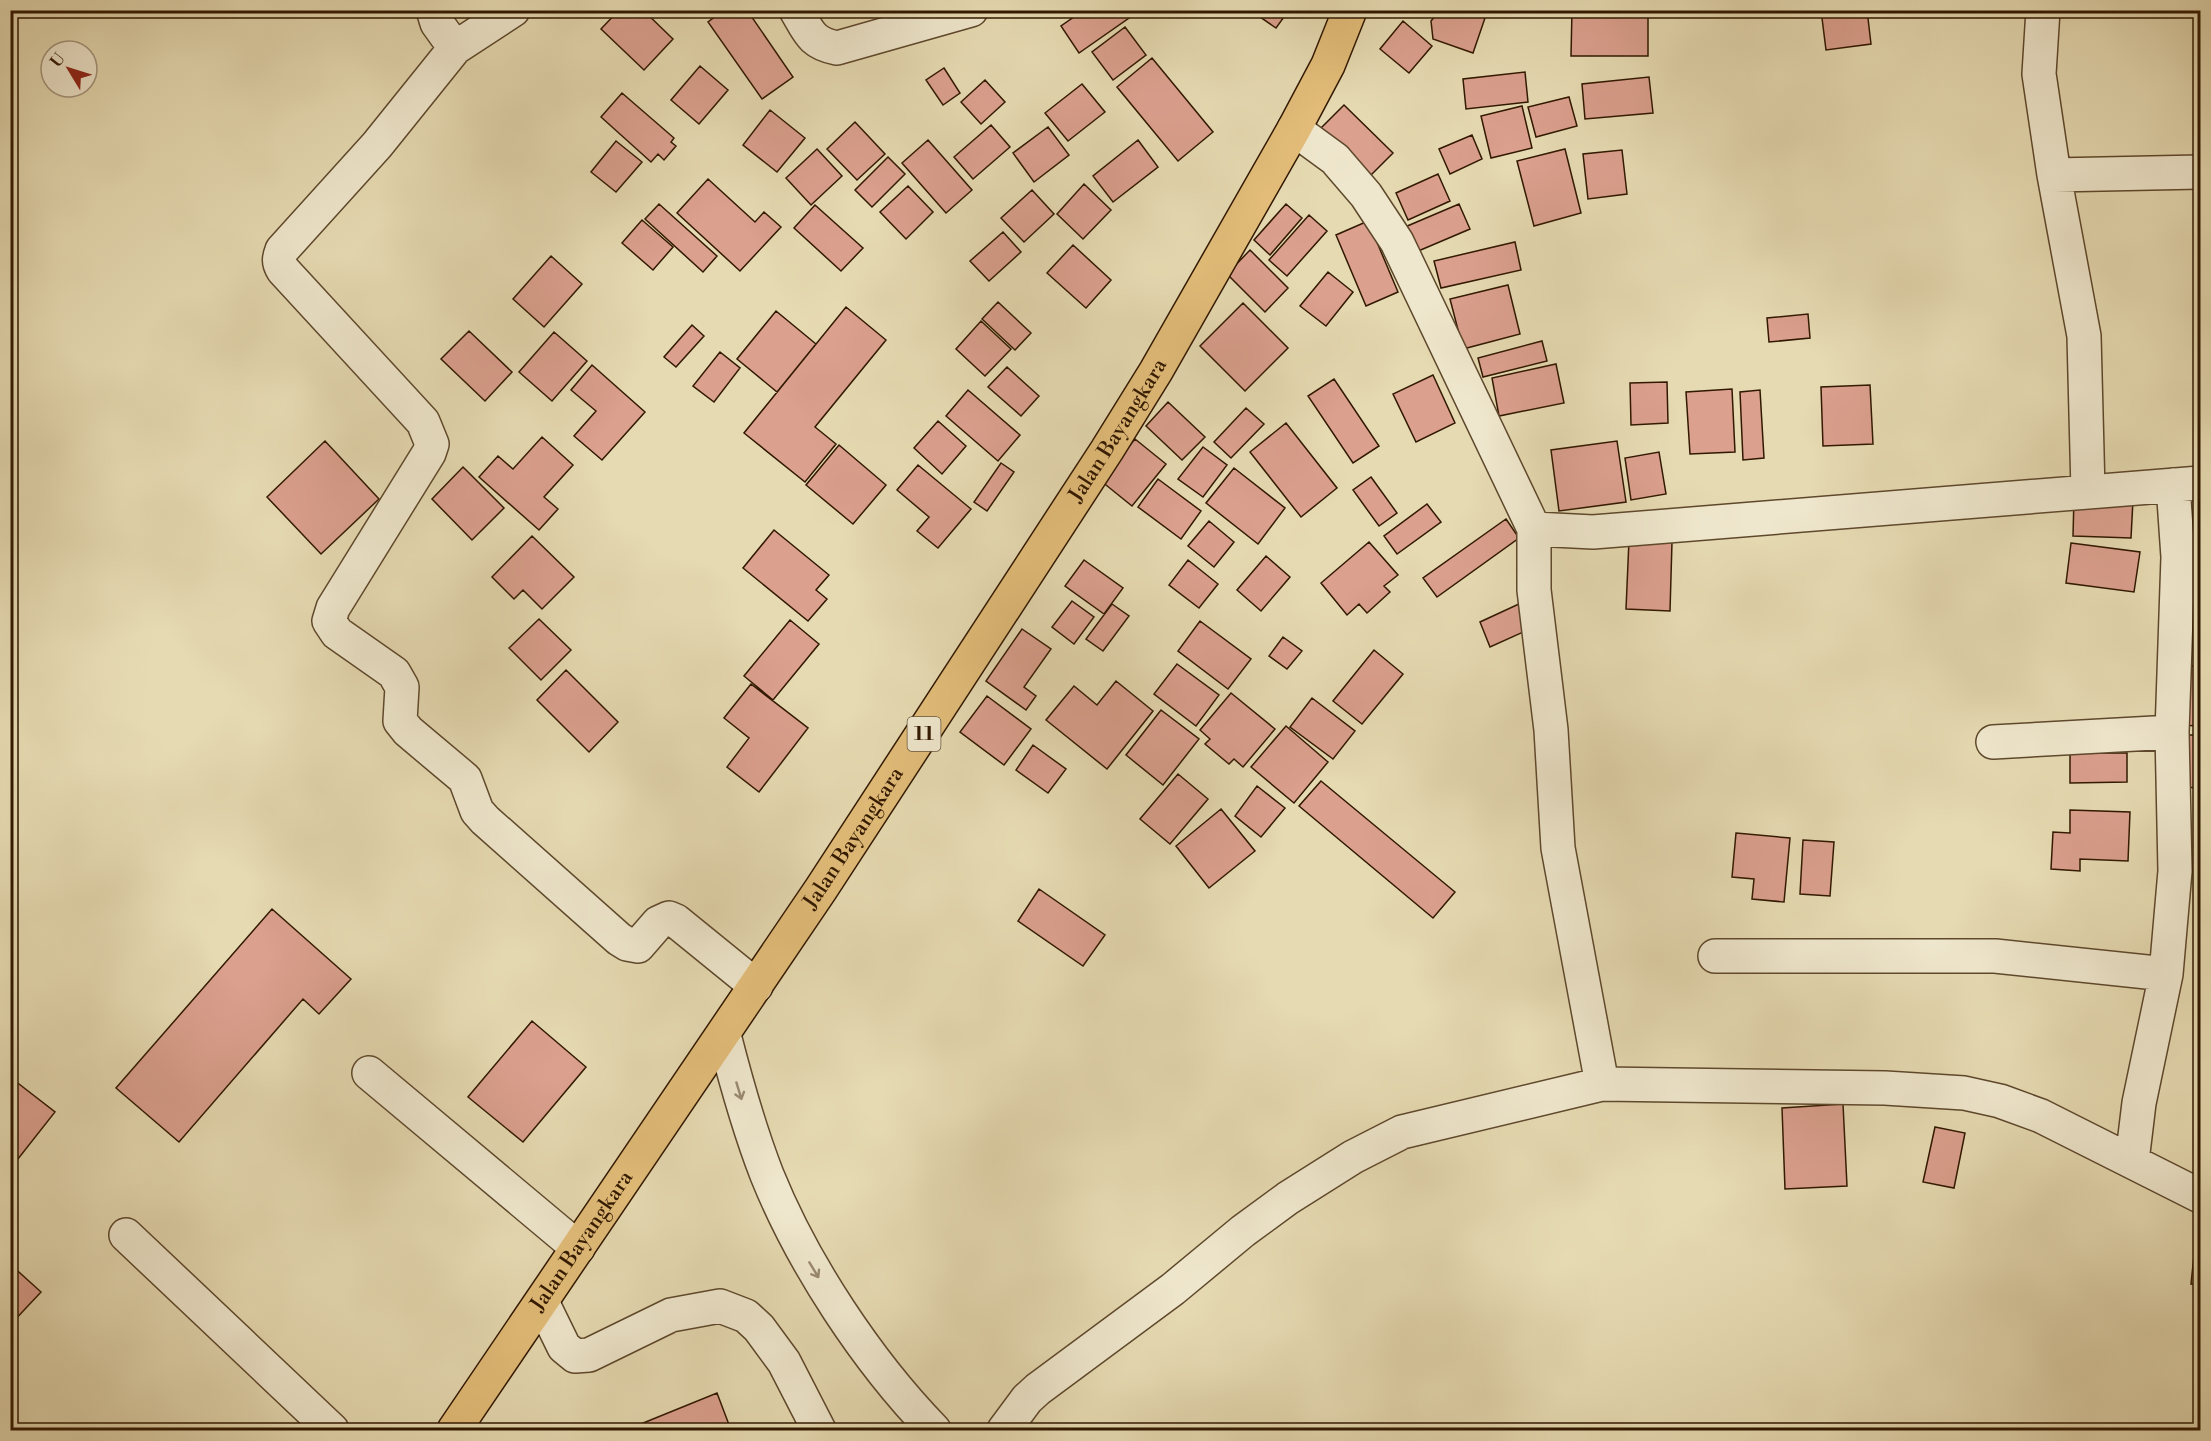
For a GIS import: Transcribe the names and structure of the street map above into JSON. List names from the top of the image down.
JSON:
{
  "streets": {
    "highway": ["Jalan Bayangkara", "11"]
  },
  "north": "top left"
}
